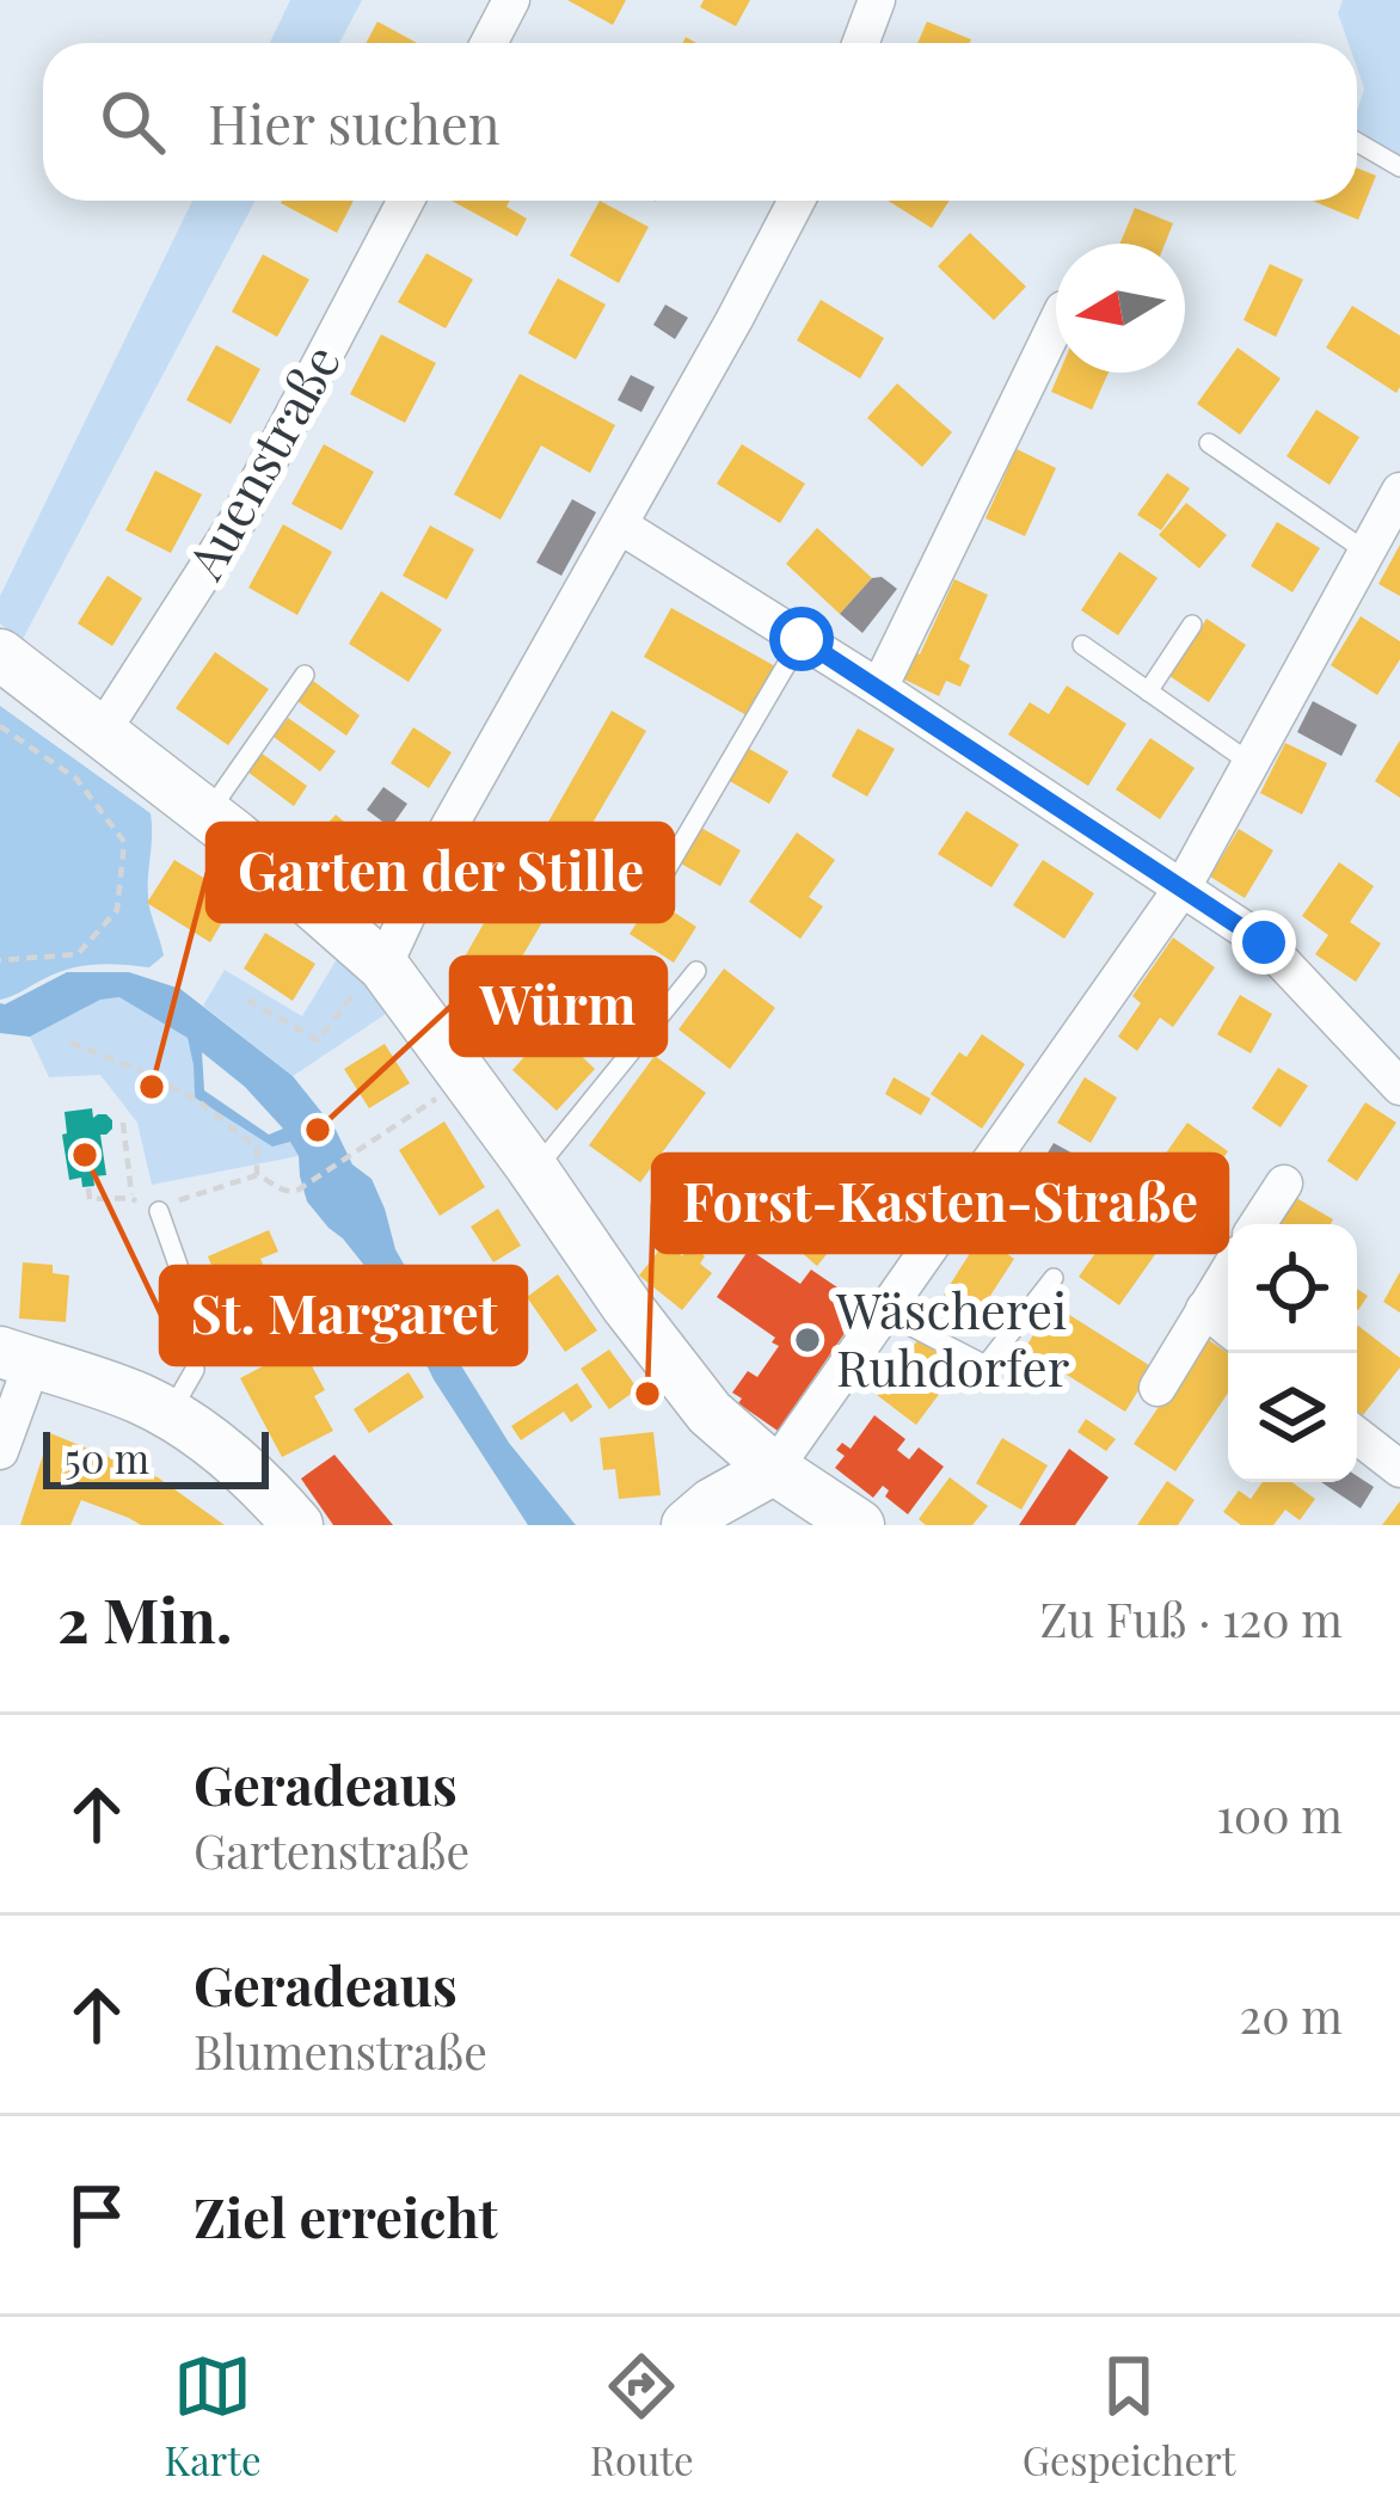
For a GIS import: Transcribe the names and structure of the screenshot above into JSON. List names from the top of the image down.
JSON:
{
  "streets": {
    "street": ["Auenstraße"]
  },
  "places": [
    "Garten der Stille",
    "Würm",
    "St. Margaret",
    "Wäscherei Ruhdorfer",
    "Forst-Kasten-Straße"
  ],
  "scale_bar": "50 m",
  "north": "left",
  "page": {
    "search": "Hier suchen",
    "scale": "50 m",
    "heading": ["2 Min.", "Zu Fuß · 120 m"],
    "list": [
      ["Geradeaus", "Gartenstraße", "100 m"],
      ["Geradeaus", "Blumenstraße", "20 m"],
      "Ziel erreicht"
    ],
    "nav": ["Karte", "Route", "Gespeichert"]
  }
}
